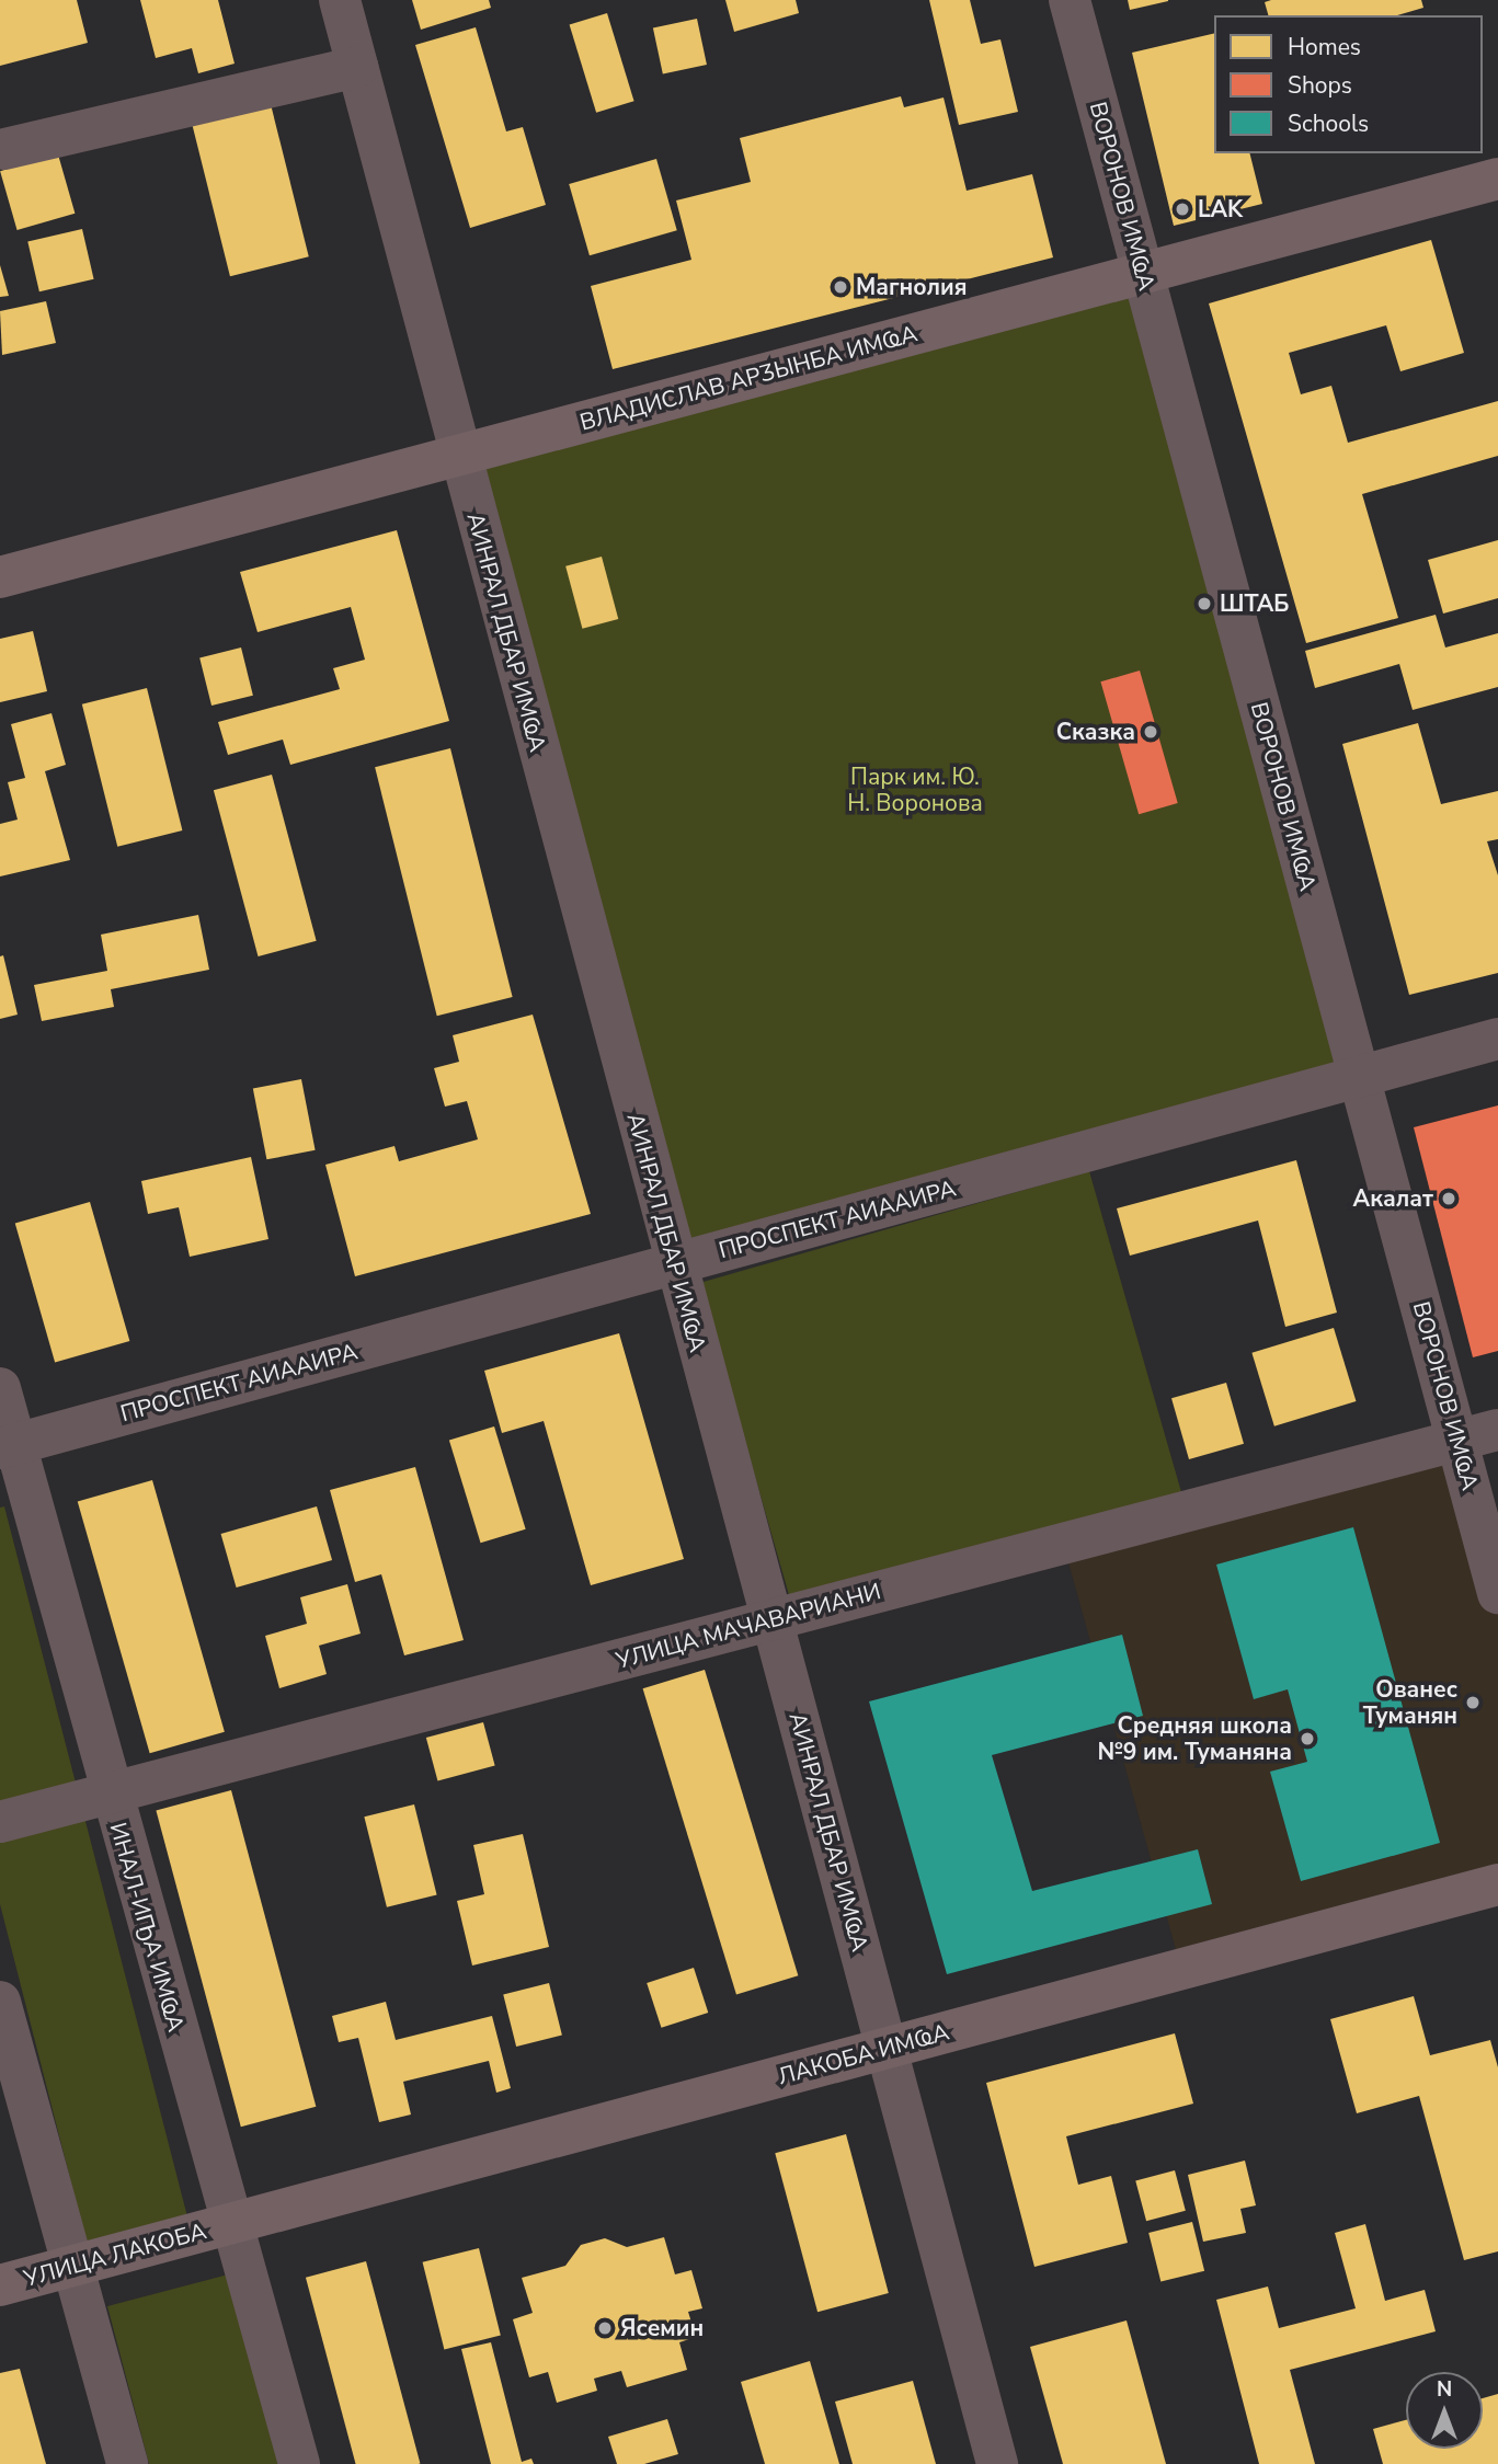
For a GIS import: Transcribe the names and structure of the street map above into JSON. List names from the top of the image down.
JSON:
{
  "streets": {
    "main road": ["ВЛАДИСЛАВ АРӠЫНБА ИМҨА", "ЛАКОБА ИМҨА", "УЛИЦА ЛАКОБА"],
    "street": [
      "ВОРОНОВ ИМҨА",
      "АИНРАЛ ДБАР ИМҨА",
      "ПРОСПЕКТ АИААИРА",
      "УЛИЦА МАЧАВАРИАНИ",
      "ИНАЛ-ИҦА ИМҨА"
    ]
  },
  "crossings": [
    ["ВОРОНОВ ИМҨА", "ВЛАДИСЛАВ АРӠЫНБА ИМҨА"],
    ["ВОРОНОВ ИМҨА", "ПРОСПЕКТ АИААИРА"],
    ["ВОРОНОВ ИМҨА", "УЛИЦА МАЧАВАРИАНИ"],
    ["ВЛАДИСЛАВ АРӠЫНБА ИМҨА", "АИНРАЛ ДБАР ИМҨА"],
    ["АИНРАЛ ДБАР ИМҨА", "ПРОСПЕКТ АИААИРА"],
    ["АИНРАЛ ДБАР ИМҨА", "УЛИЦА МАЧАВАРИАНИ"],
    ["АИНРАЛ ДБАР ИМҨА", "ЛАКОБА ИМҨА"],
    ["ПРОСПЕКТ АИААИРА", "ИНАЛ-ИҦА ИМҨА"],
    ["УЛИЦА МАЧАВАРИАНИ", "ИНАЛ-ИҦА ИМҨА"],
    ["ИНАЛ-ИҦА ИМҨА", "ЛАКОБА ИМҨА"],
    ["ИНАЛ-ИҦА ИМҨА", "УЛИЦА ЛАКОБА"],
    ["ЛАКОБА ИМҨА", "УЛИЦА ЛАКОБА"]
  ],
  "parks": ["Парк им. Ю. Н. Воронова"],
  "places": [
    "LAK",
    "Магнолия",
    "ШТАБ",
    "Сказка",
    "Акалат",
    "Ованес Туманян",
    "Средняя школа №9 им. Туманяна",
    "Ясемин"
  ],
  "legend": ["Homes", "Shops", "Schools"],
  "north": "top"
}
